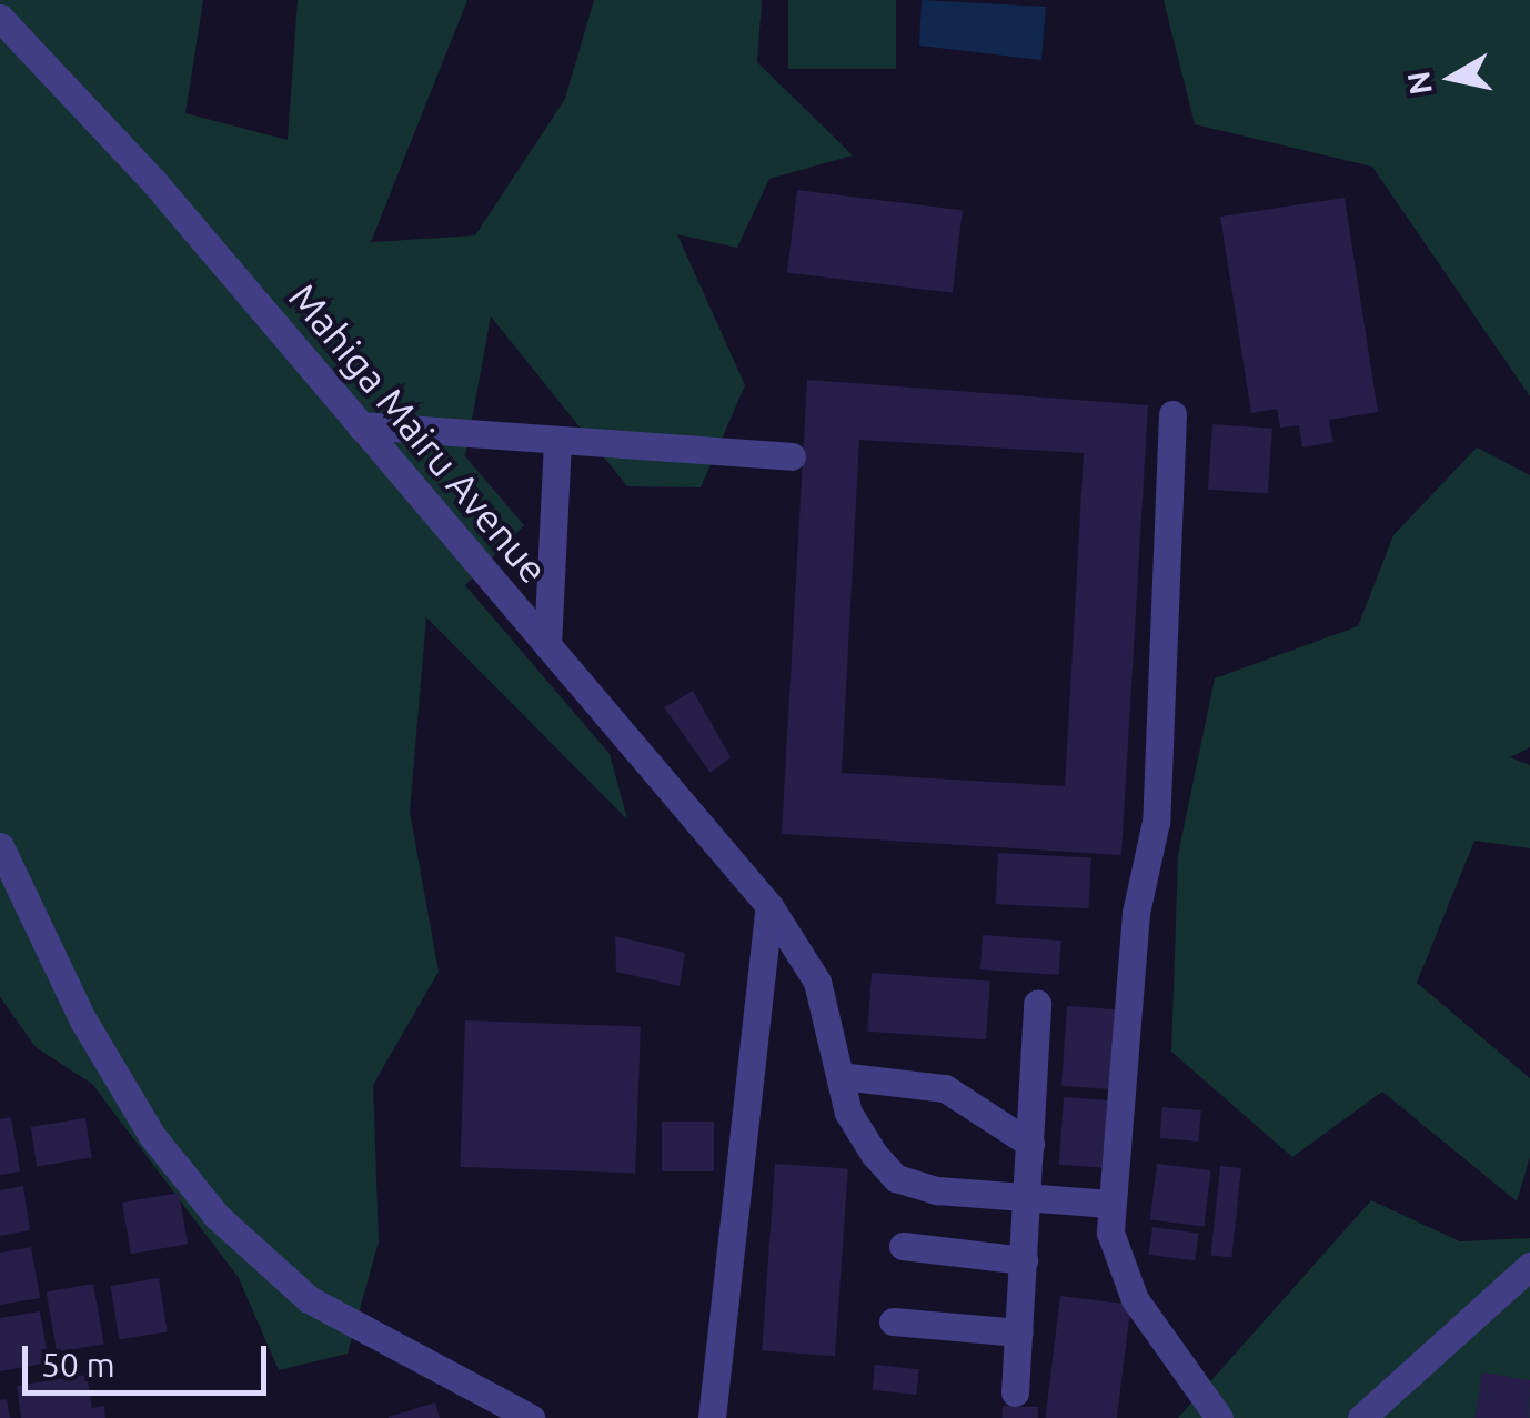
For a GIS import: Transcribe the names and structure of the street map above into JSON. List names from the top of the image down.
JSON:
{
  "streets": {
    "street": ["Mahiga Mairu Avenue"]
  },
  "scale_bar": "50 m",
  "north": "left"
}
